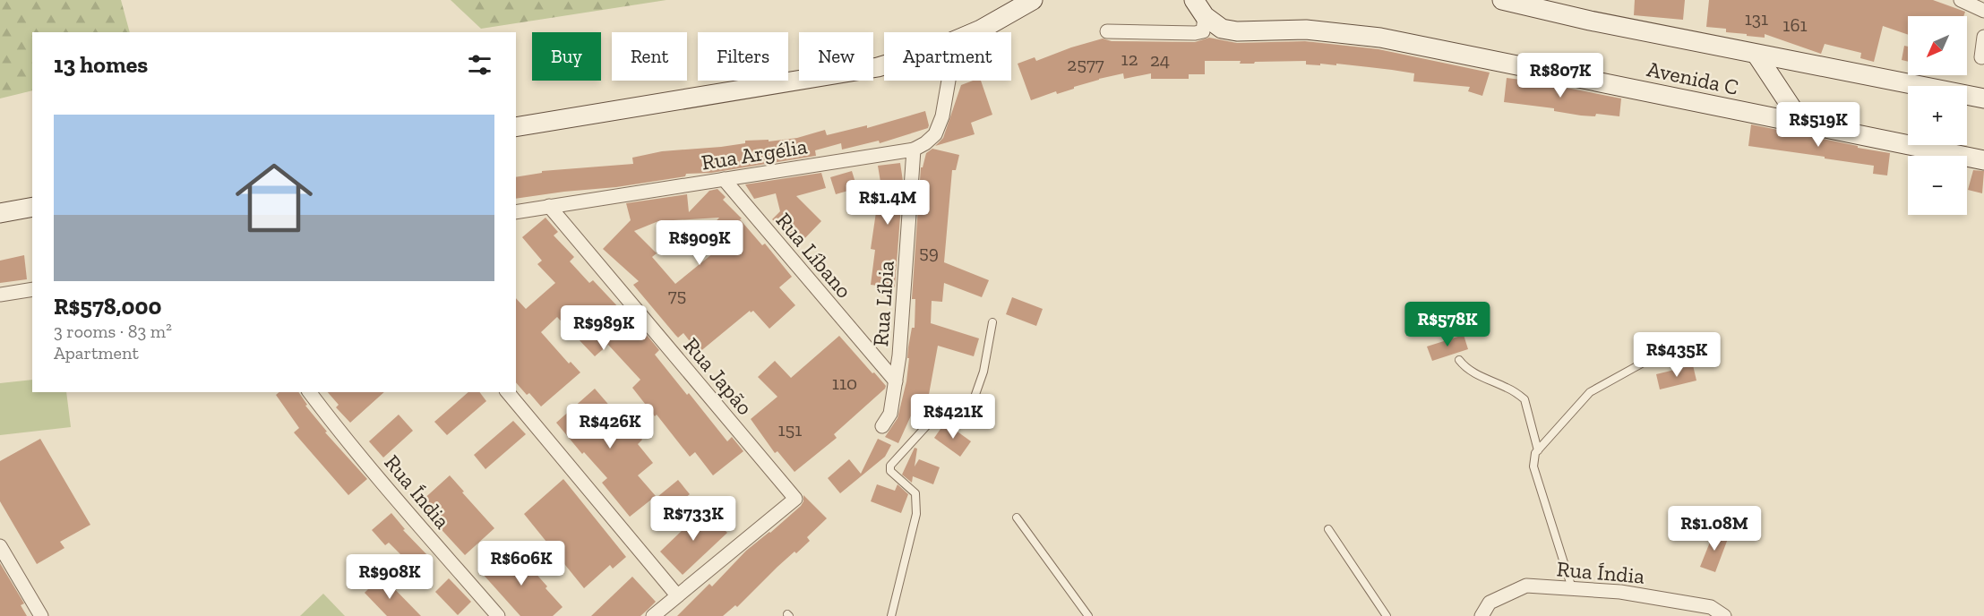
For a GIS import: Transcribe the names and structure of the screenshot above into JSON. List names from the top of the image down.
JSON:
{
  "streets": {
    "main road": ["Avenida C"],
    "street": [
      "Rua Argélia",
      "Rua Líbano",
      "Rua Líbia",
      "Rua Japão",
      "Rua Índia"
    ]
  },
  "crossings": [
    ["Rua Argélia", "Rua Líbano"],
    ["Rua Argélia", "Rua Líbia"],
    ["Rua Argélia", "Rua Japão"],
    ["Rua Líbano", "Rua Líbia"]
  ],
  "house_numbers": [
    "131",
    "161",
    "12",
    "24",
    "2577",
    "59",
    "75",
    "110",
    "151"
  ],
  "north": "bottom left",
  "page": {
    "map_buttons": ["+", "−"],
    "chip": [
      "Buy",
      "Rent",
      "Filters",
      "New",
      "Apartment"
    ],
    "heading": "13 homes",
    "price": [
      "R$807K",
      "R$519K",
      "R$1.4M",
      "R$909K",
      "R$578K",
      "R$989K",
      "R$435K",
      "R$421K",
      "R$426K",
      "R$733K",
      "R$1.08M",
      "R$606K",
      "R$908K"
    ],
    "list": [
      {
        "name": "R$578,000",
        "note": "3 rooms · 83 m² · Apartment"
      }
    ]
  }
}
